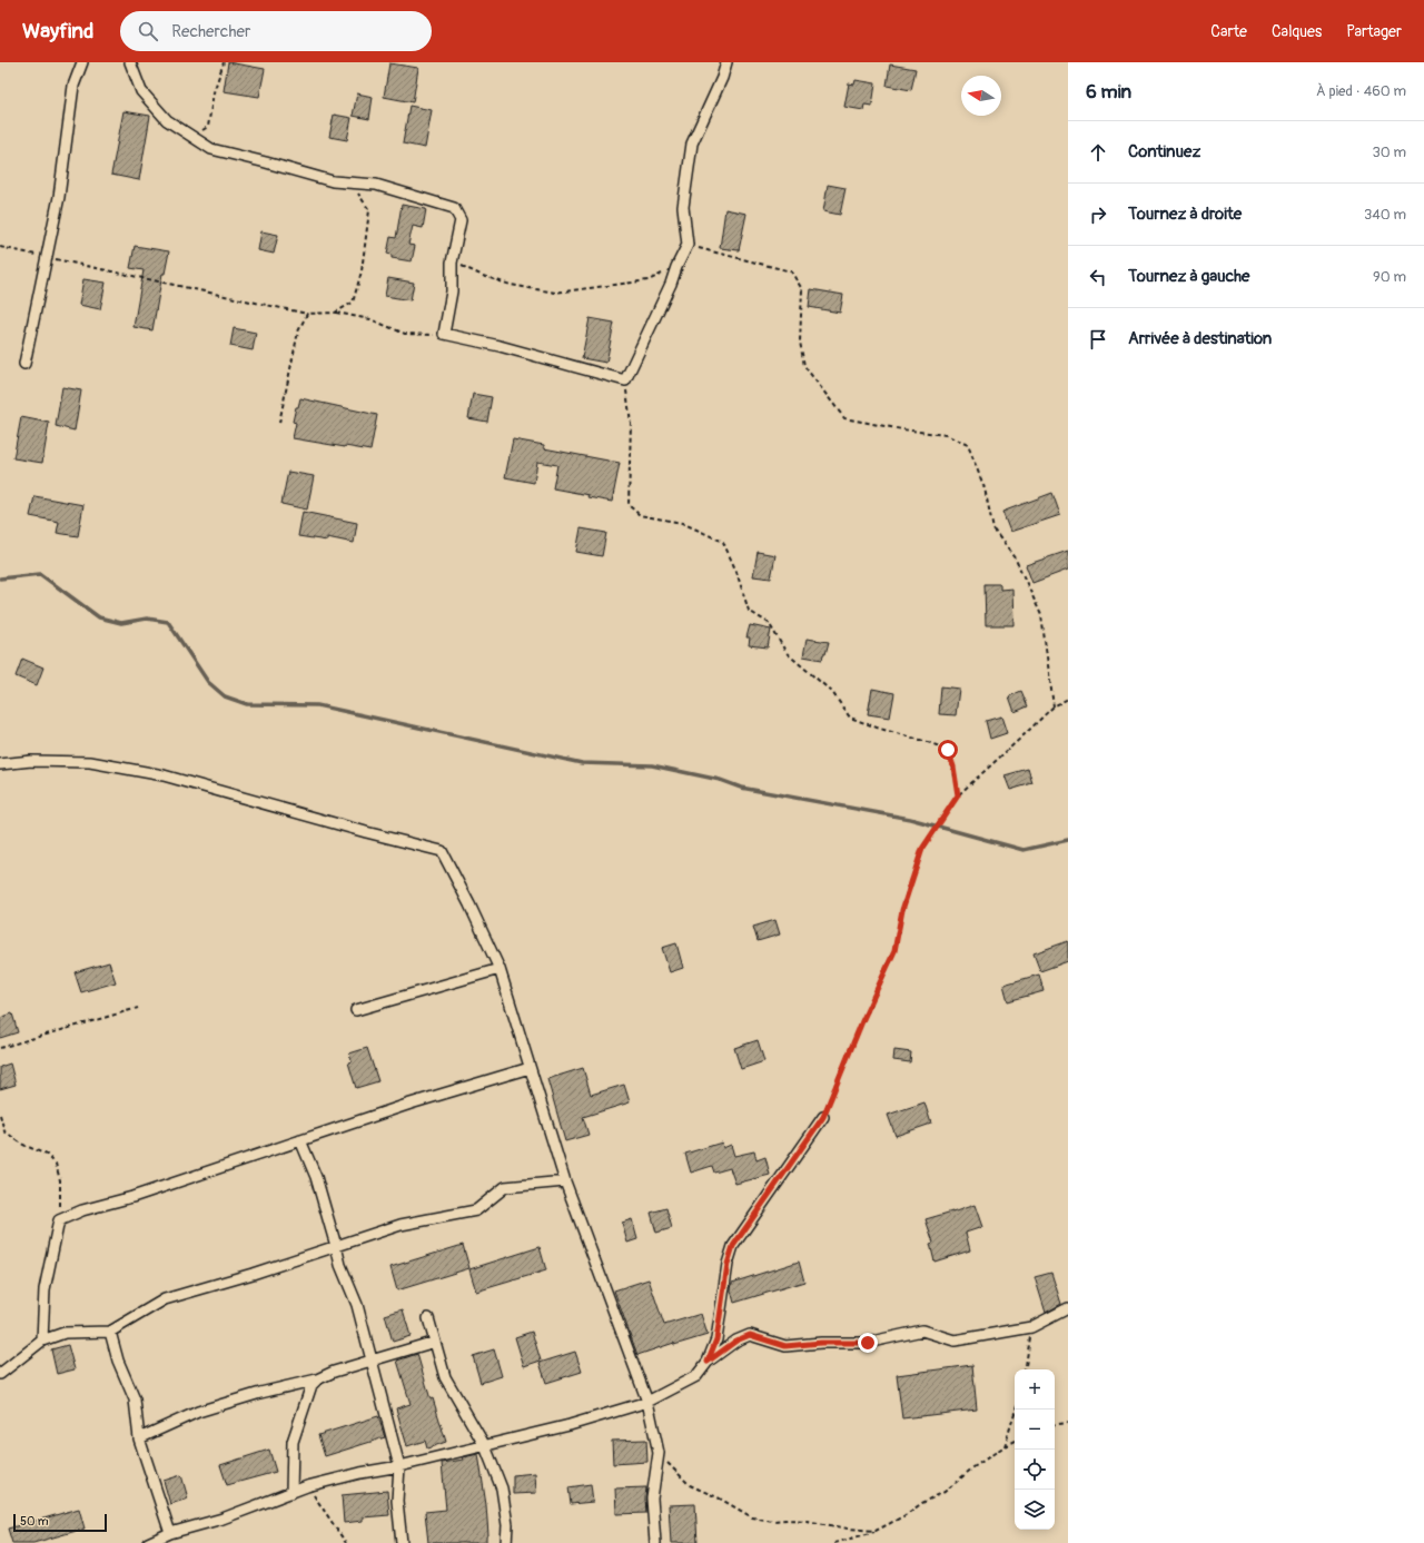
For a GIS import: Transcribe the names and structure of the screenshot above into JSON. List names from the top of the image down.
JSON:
{
  "scale_bar": "50 m",
  "north": "left",
  "page": {
    "header": "Wayfind",
    "search": "Rechercher",
    "nav": ["Carte", "Calques", "Partager"],
    "heading": ["6 min", "À pied · 460 m"],
    "list": [
      ["Continuez", "30 m"],
      ["Tournez à droite", "340 m"],
      ["Tournez à gauche", "90 m"],
      "Arrivée à destination"
    ],
    "map_buttons": ["+", "−"],
    "scale": "50 m"
  }
}
